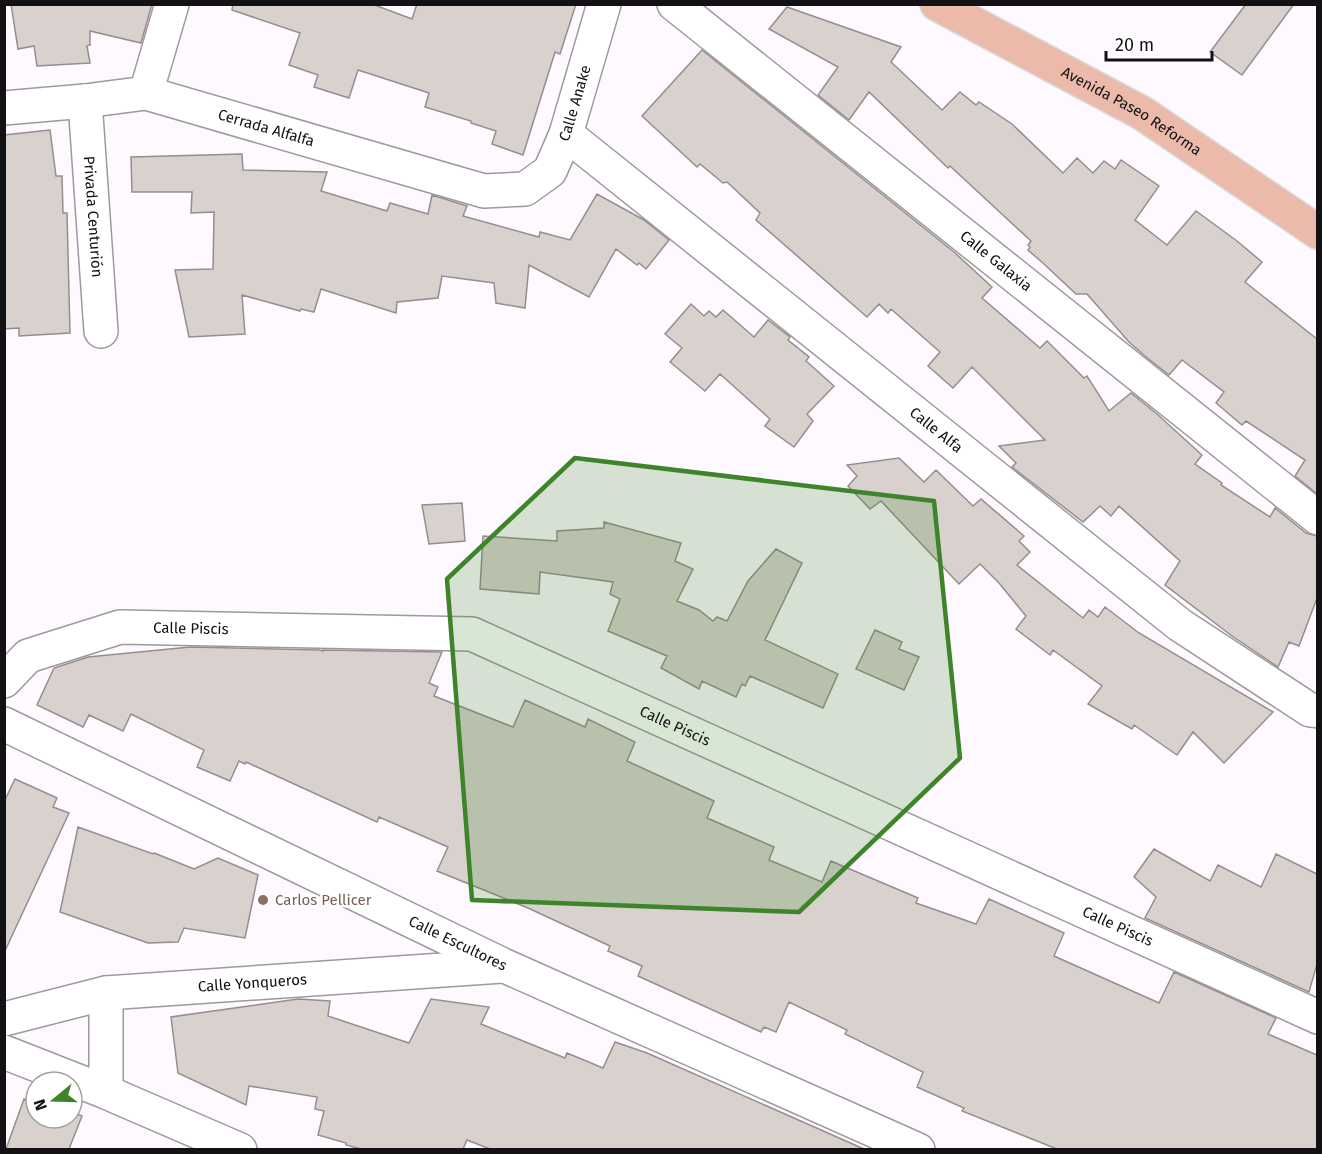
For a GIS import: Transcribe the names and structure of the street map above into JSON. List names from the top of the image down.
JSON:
{
  "streets": {
    "main road": ["Avenida Paseo Reforma"],
    "street": [
      "Calle Anake",
      "Cerrada Alfalfa",
      "Privada Centurión",
      "Calle Galaxia",
      "Calle Alfa",
      "Calle Piscis",
      "Calle Escultores",
      "Calle Yonqueros"
    ]
  },
  "crossings": [
    ["Calle Anake", "Cerrada Alfalfa"],
    ["Calle Anake", "Calle Alfa"],
    ["Cerrada Alfalfa", "Privada Centurión"],
    ["Calle Escultores", "Calle Yonqueros"]
  ],
  "places": ["Carlos Pellicer"],
  "scale_bar": "20 m",
  "north": "left"
}
